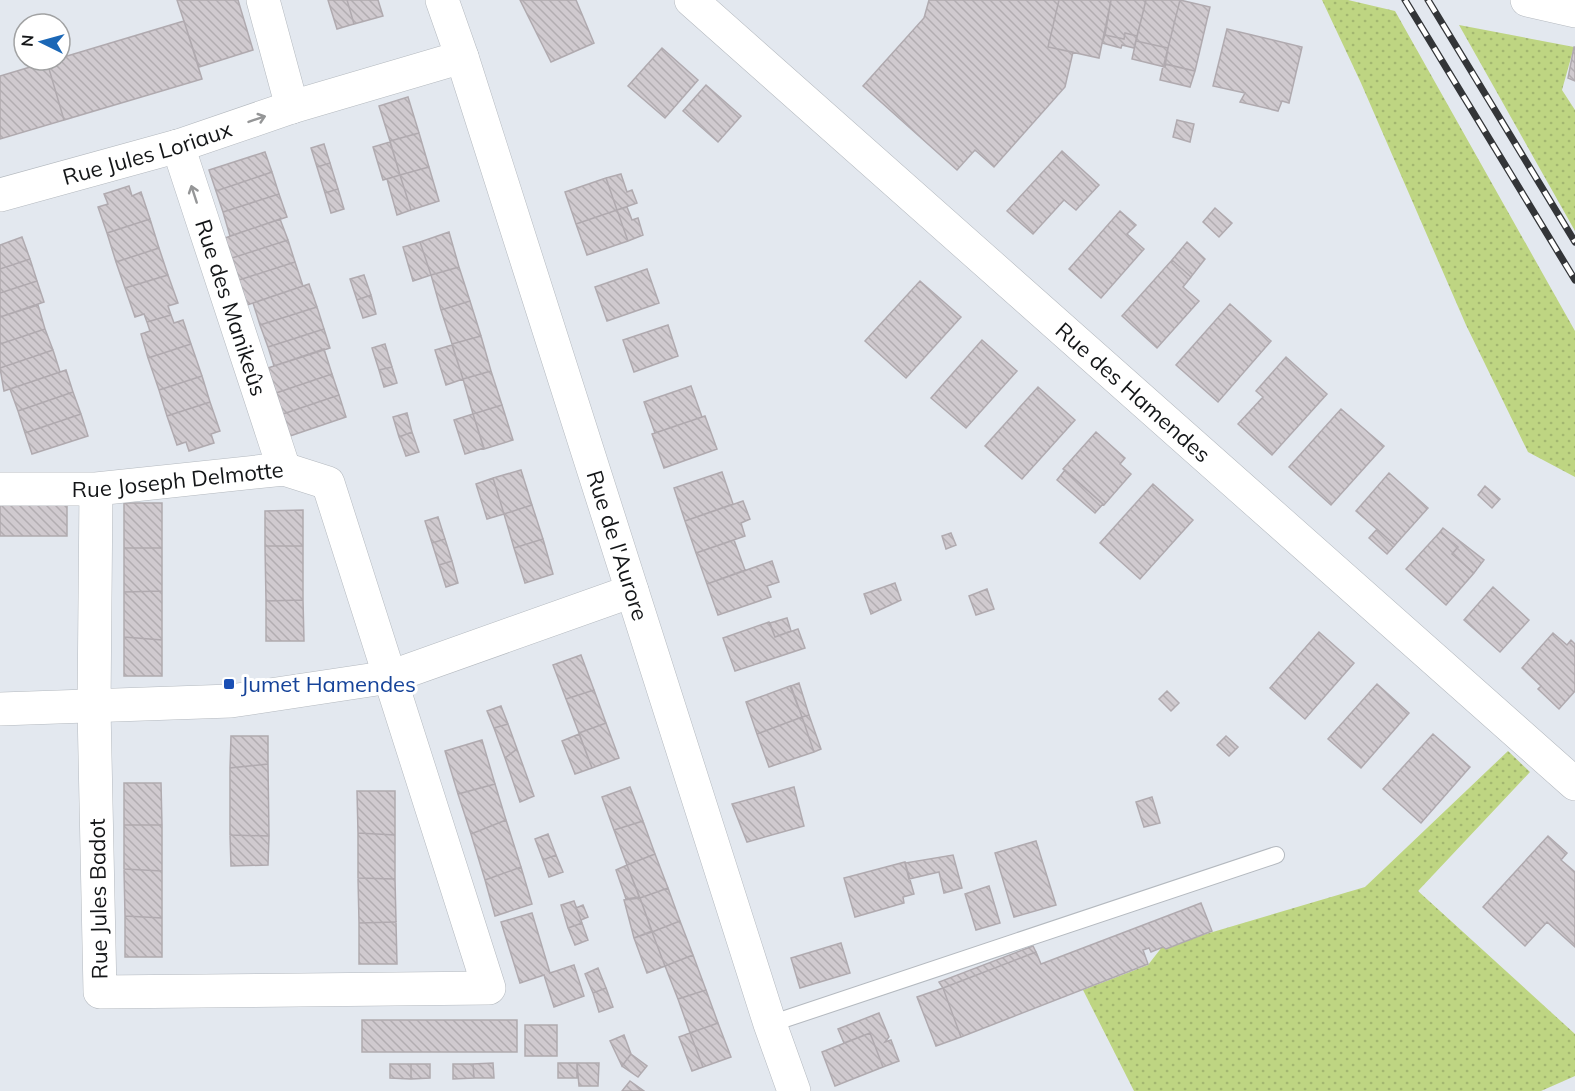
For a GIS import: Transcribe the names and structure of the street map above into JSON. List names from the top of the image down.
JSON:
{
  "streets": {
    "street": [
      "Rue Jules Loriaux",
      "Rue des Manikeûs",
      "Rue des Hamendes",
      "Rue Joseph Delmotte",
      "Rue de l'Aurore",
      "Rue Jules Badot"
    ]
  },
  "crossings": [
    ["Rue Jules Loriaux", "Rue des Manikeûs"],
    ["Rue Jules Loriaux", "Rue de l'Aurore"],
    ["Rue des Manikeûs", "Rue Joseph Delmotte"],
    ["Rue Joseph Delmotte", "Rue Jules Badot"]
  ],
  "one_way": ["Rue des Manikeûs"],
  "places": {
    "transit": ["Jumet Hamendes"]
  },
  "north": "left"
}
